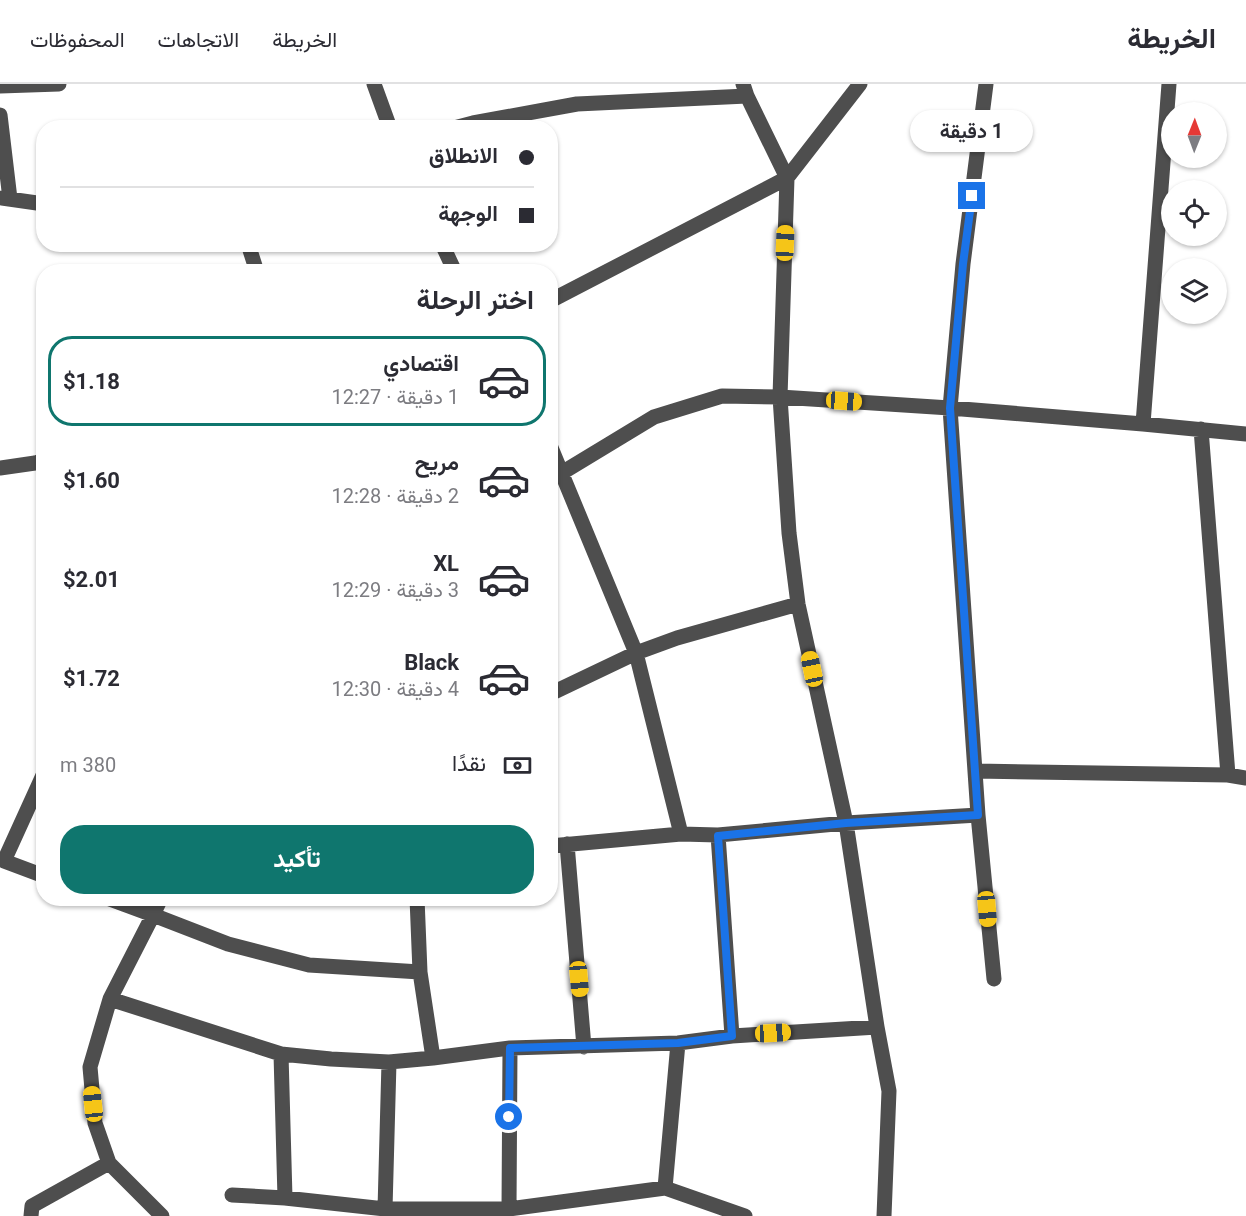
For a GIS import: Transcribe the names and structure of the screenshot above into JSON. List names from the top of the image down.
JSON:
{
  "north": "top",
  "page": {
    "header": "الخريطة",
    "nav": ["الخريطة", "الاتجاهات", "المحفوظات"],
    "bubble": "1 دقيقة",
    "banner": ["الانطلاق", "الوجهة"],
    "heading": "اختر الرحلة",
    "list": [
      {
        "name": "اقتصادي",
        "note": "1 دقيقة · 12:27",
        "value": "$1.18"
      },
      {
        "name": "مريح",
        "note": "2 دقيقة · 12:28",
        "value": "$1.60"
      },
      {
        "name": "XL",
        "note": "3 دقيقة · 12:29",
        "value": "$2.01"
      },
      {
        "name": "Black",
        "note": "4 دقيقة · 12:30",
        "value": "$1.72"
      }
    ],
    "pay": ["نقدًا", "380 m"],
    "buttons": "تأكيد"
  }
}
